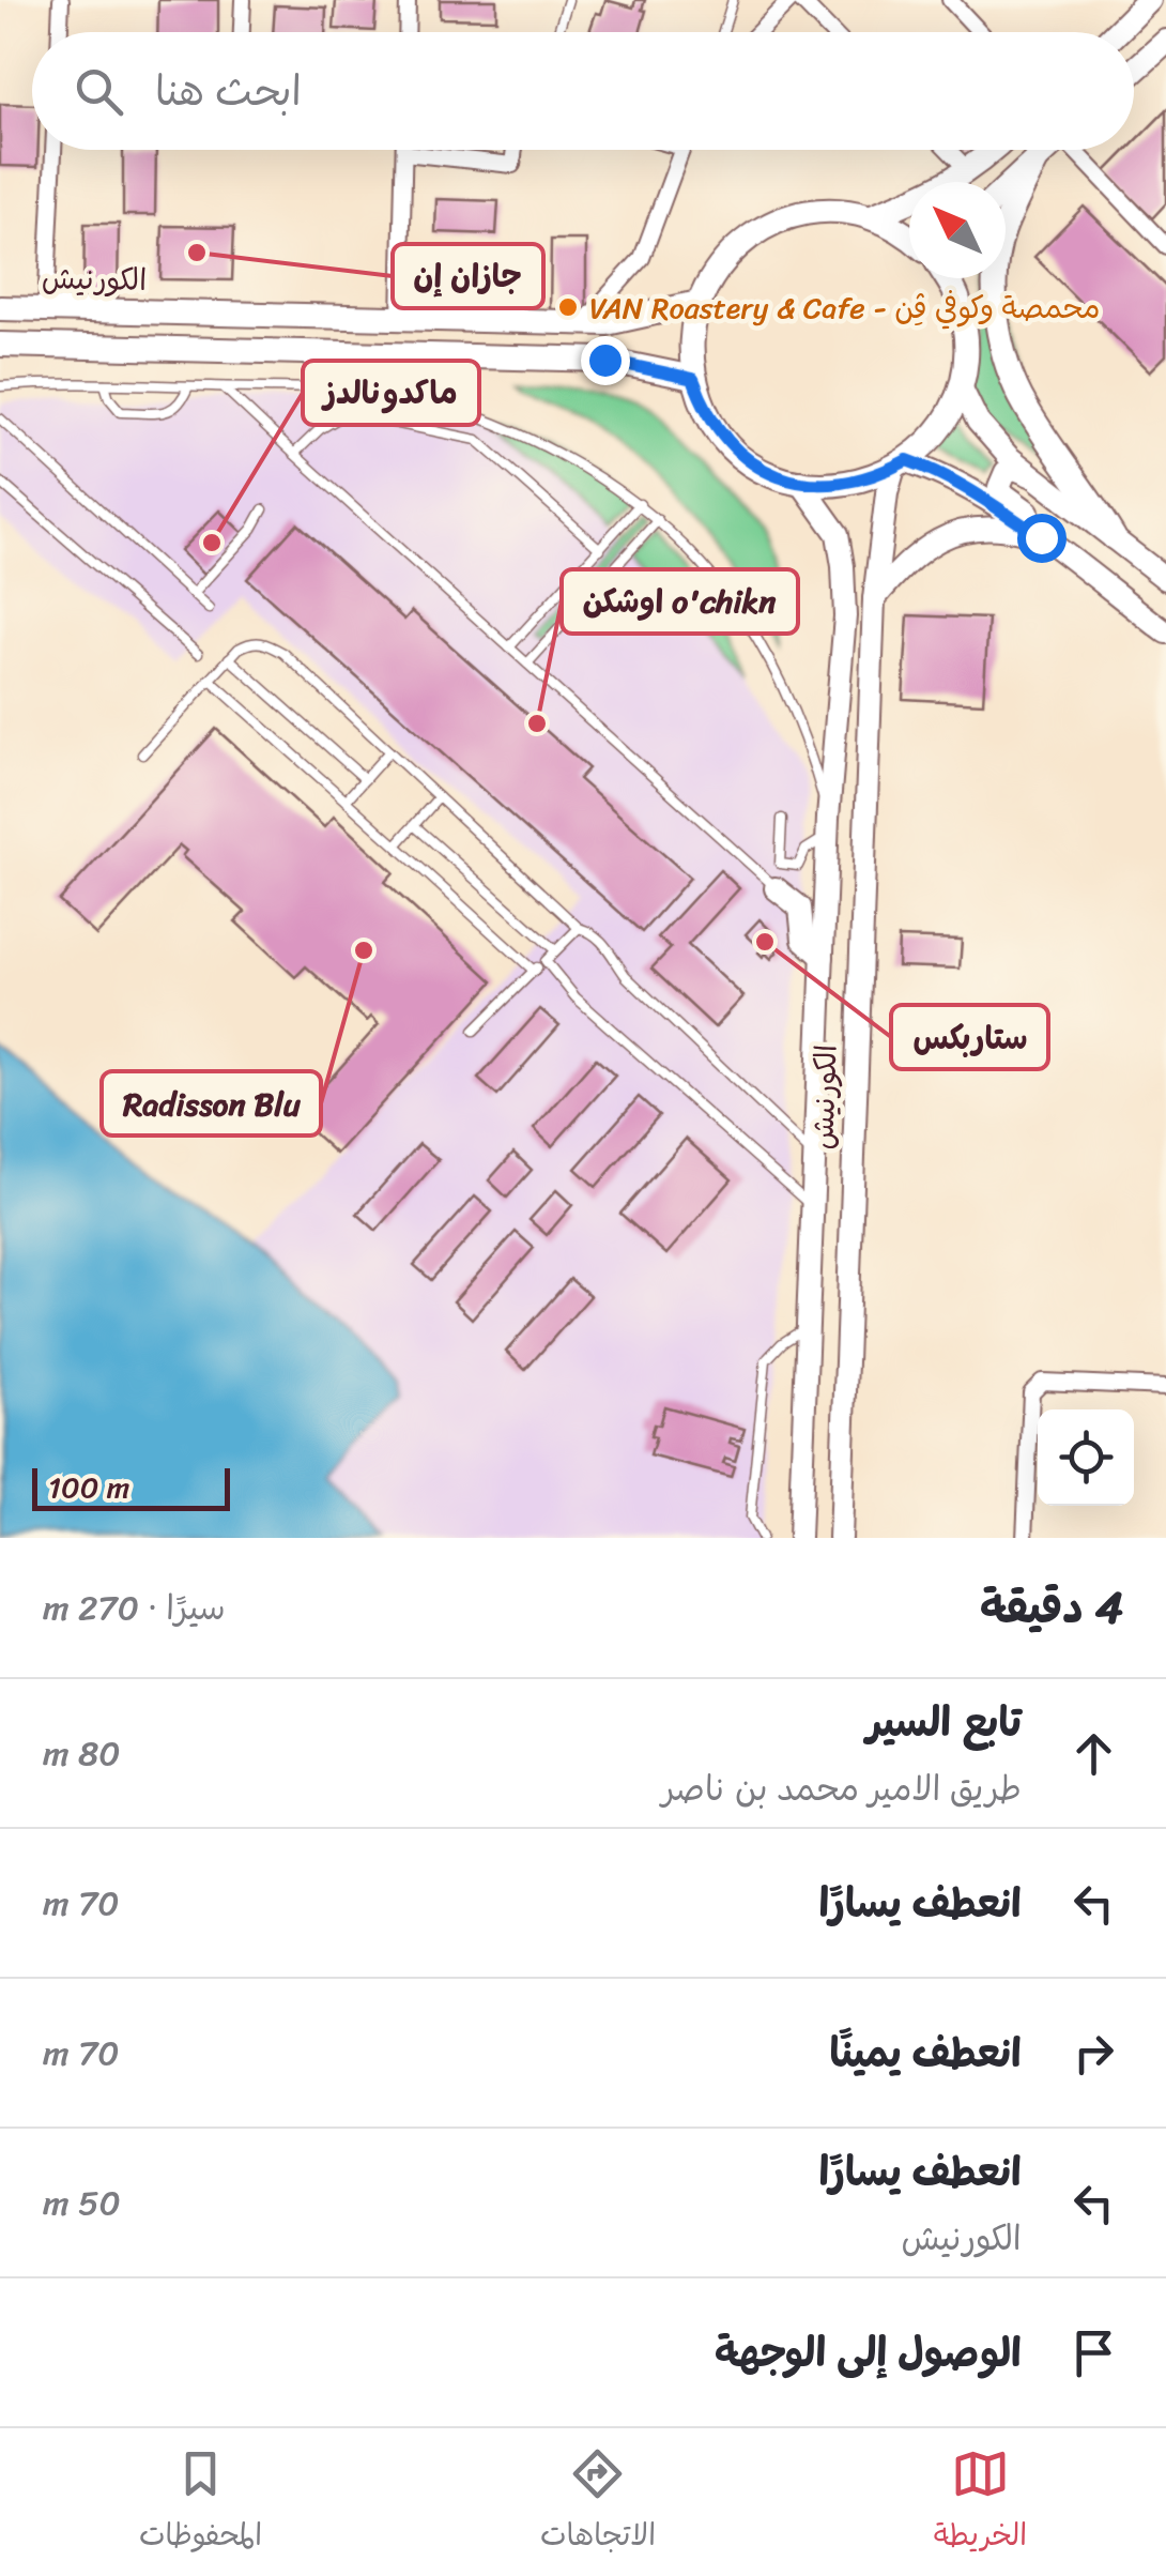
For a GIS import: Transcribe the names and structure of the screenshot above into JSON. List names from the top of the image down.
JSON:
{
  "streets": {
    "main road": ["الكورنيش"]
  },
  "places": [
    "جازان إن",
    "VAN Roastery & Cafe - محمصة وكوفي ڤِن",
    "ماكدونالدز",
    "اوشكن o'chikn",
    "ستاربكس",
    "Radisson Blu"
  ],
  "scale_bar": "100 m",
  "north": "top left",
  "page": {
    "search": "ابحث هنا",
    "scale": "100 m",
    "heading": ["4 دقيقة", "سيرًا · 270 m"],
    "list": [
      ["تابع السير", "طريق الامير محمد بن ناصر", "80 m"],
      ["انعطف يسارًا", "70 m"],
      ["انعطف يمينًا", "70 m"],
      ["انعطف يسارًا", "الكورنيش", "50 m"],
      "الوصول إلى الوجهة"
    ],
    "nav": ["الخريطة", "الاتجاهات", "المحفوظات"]
  }
}
